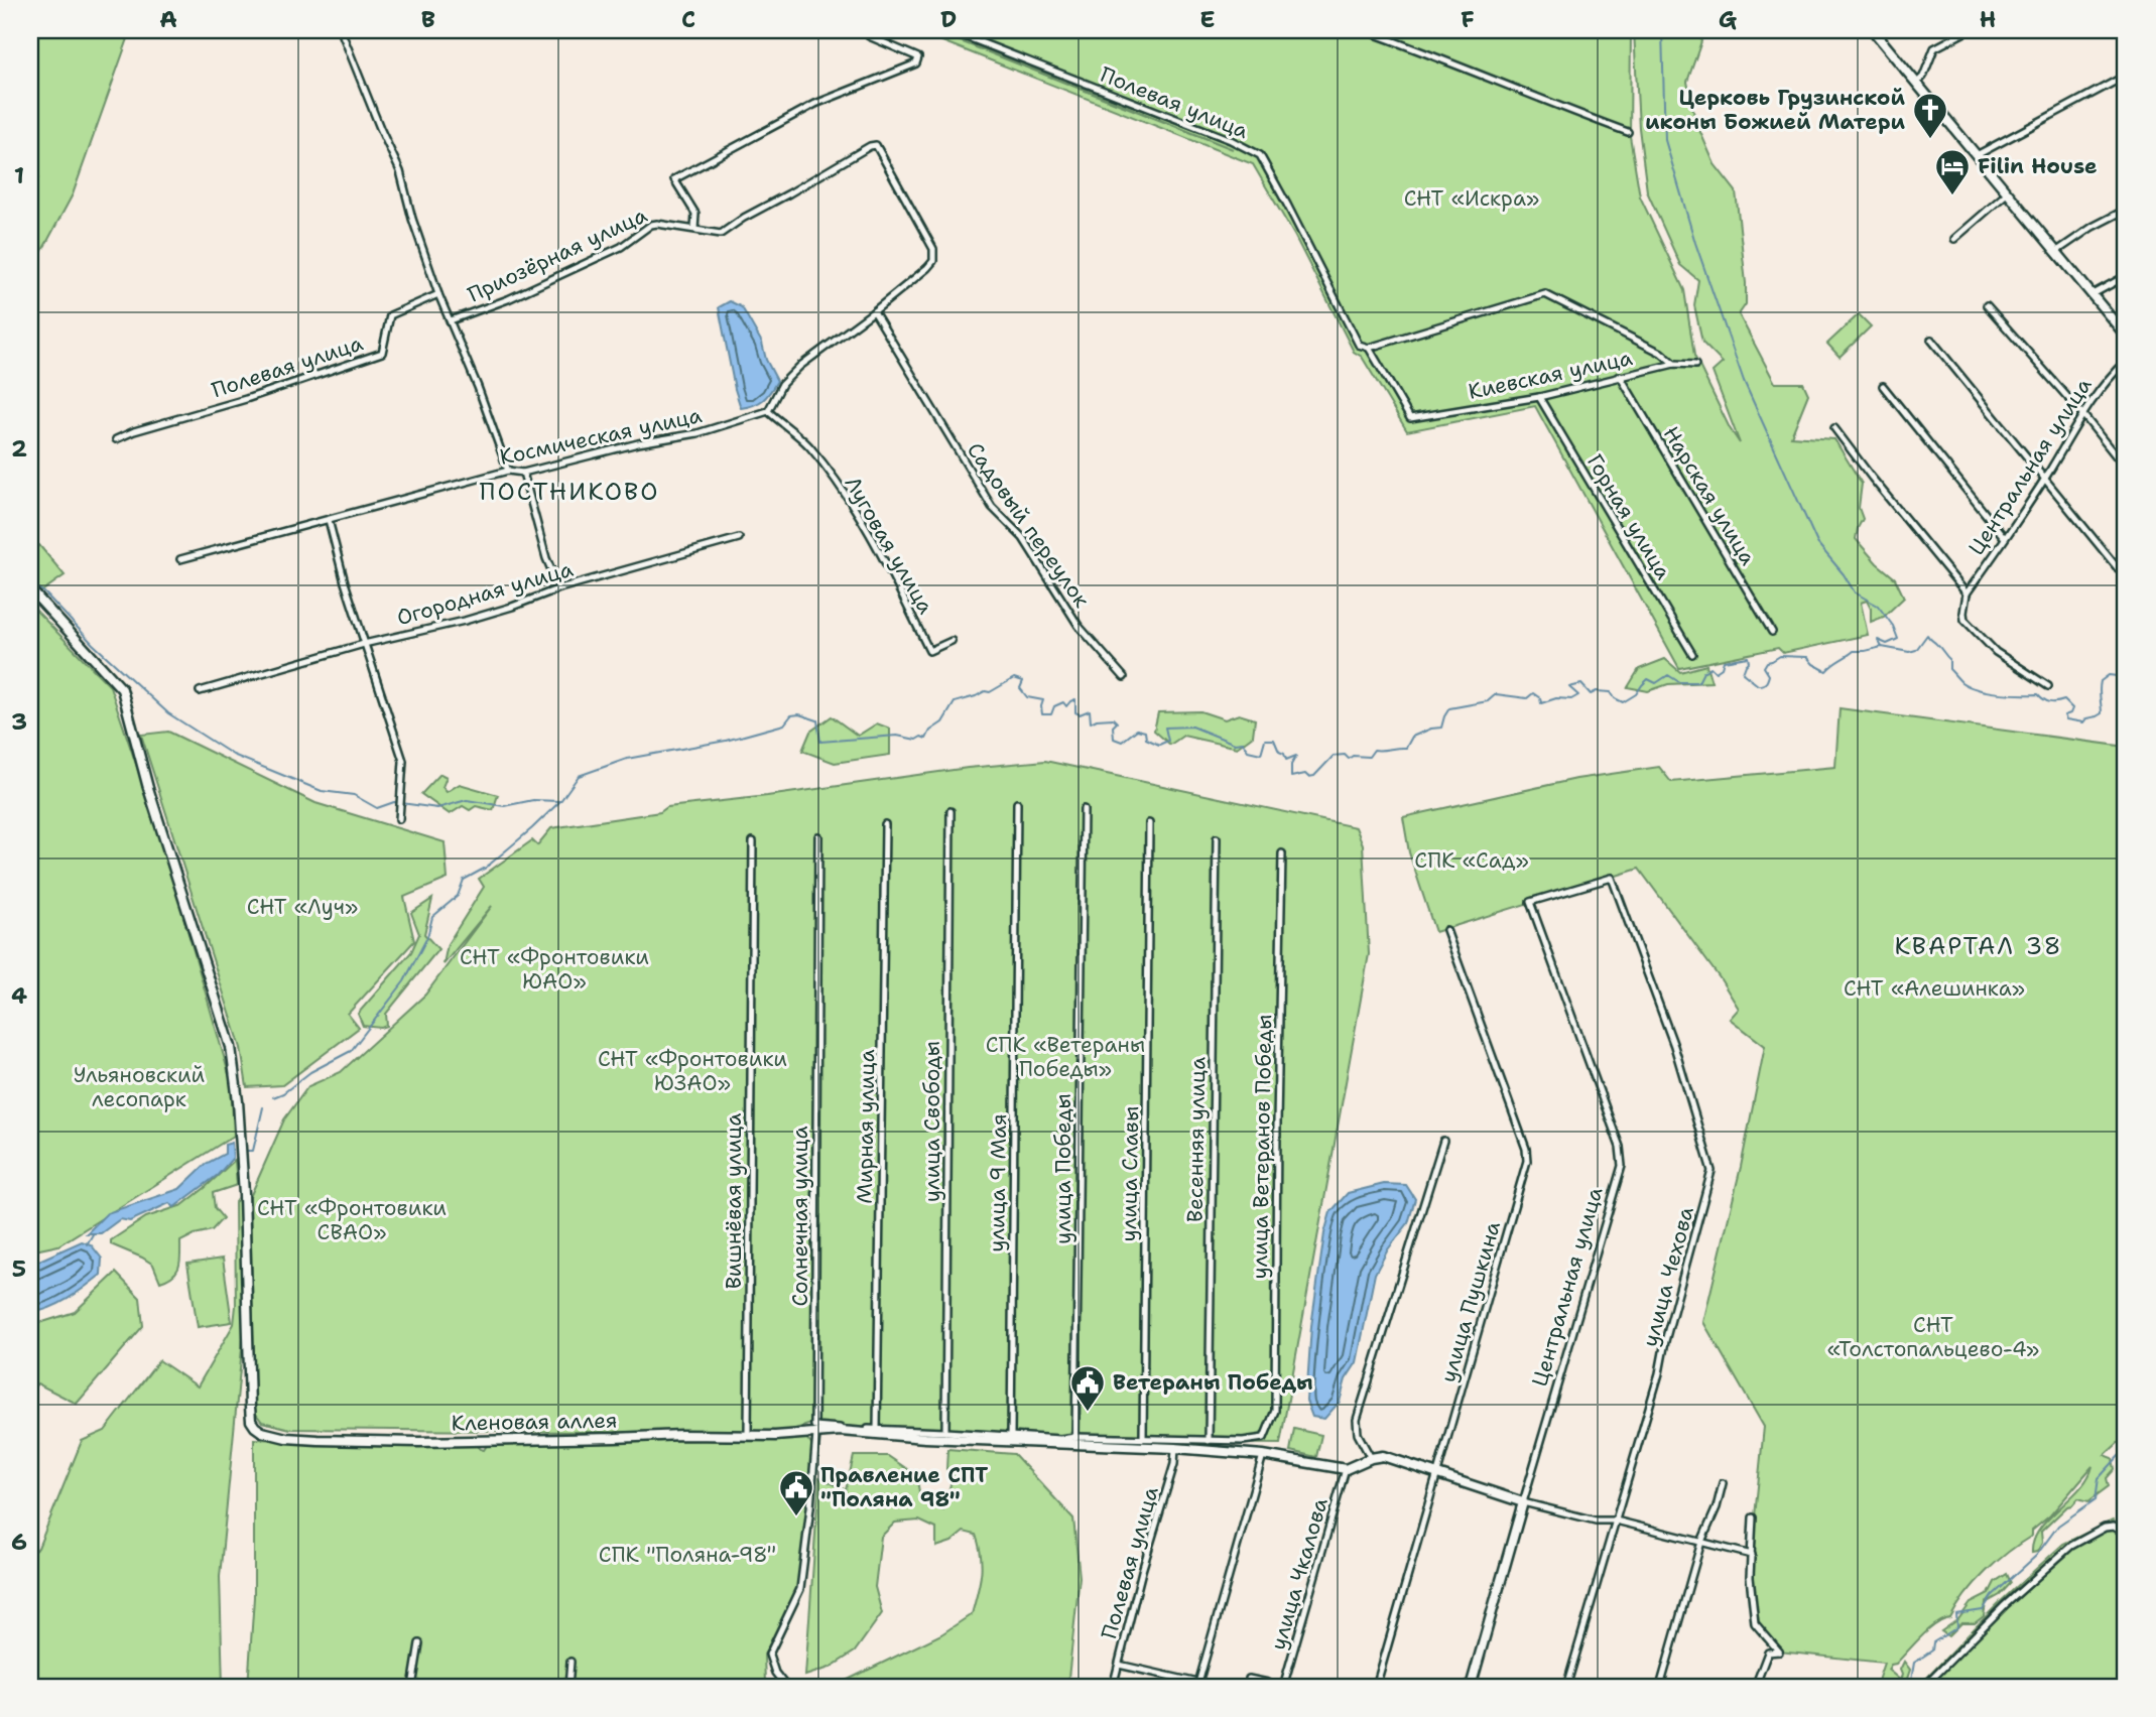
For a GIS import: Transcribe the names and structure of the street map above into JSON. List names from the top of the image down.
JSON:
{
  "streets": {
    "street": [
      "Полевая улица",
      "Приозёрная улица",
      "Киевская улица",
      "Космическая улица",
      "Центральная улица",
      "Нарская улица",
      "Горная улица",
      "Садовый переулок",
      "Луговая улица",
      "Огородная улица",
      "улица Свободы",
      "Мирная улица",
      "Весенняя улица",
      "улица Ветеранов Победы",
      "улица Победы",
      "улица Славы",
      "улица 9 Мая",
      "Вишнёвая улица",
      "Солнечная улица",
      "улица Чехова",
      "улица Пушкина",
      "Кленовая аллея",
      "улица Чкалова"
    ]
  },
  "crossings": [
    ["Полевая улица", "Киевская улица"],
    ["Полевая улица", "Кленовая аллея"],
    ["Приозёрная улица", "Садовый переулок"],
    ["Киевская улица", "Нарская улица"],
    ["Киевская улица", "Горная улица"],
    ["Космическая улица", "Луговая улица"],
    ["Центральная улица", "улица Чехова"],
    ["Весенняя улица", "улица Ветеранов Победы"],
    ["улица Победы", "Кленовая аллея"],
    ["Вишнёвая улица", "Кленовая аллея"],
    ["Солнечная улица", "Кленовая аллея"],
    ["Кленовая аллея", "улица Чкалова"]
  ],
  "districts": ["ПОСТНИКОВО", "КВАРТАЛ 38"],
  "parks": [
    "СНТ «Искра»",
    "СПК «Сад»",
    "СНТ «Луч»",
    "СНТ «Фронтовики ЮАО»",
    "СНТ «Алешинка»",
    "СПК «Ветераны Победы»",
    "СНТ «Фронтовики ЮЗАО»",
    "Ульяновский лесопарк",
    "СНТ «Фронтовики СВАО»",
    "СНТ «Толстопальцево-4»",
    "СПК \"Поляна-98\""
  ],
  "places": {
    "church": ["Церковь Грузинской иконы Божией Матери"],
    "hotel": ["Filin House"],
    "public building": ["Ветераны Победы", "Правление СПТ \"Поляна 98\""]
  },
  "grid": {
    "columns": [
      "A",
      "B",
      "C",
      "D",
      "E",
      "F",
      "G",
      "H"
    ],
    "rows": [
      "1",
      "2",
      "3",
      "4",
      "5",
      "6"
    ]
  }
}
